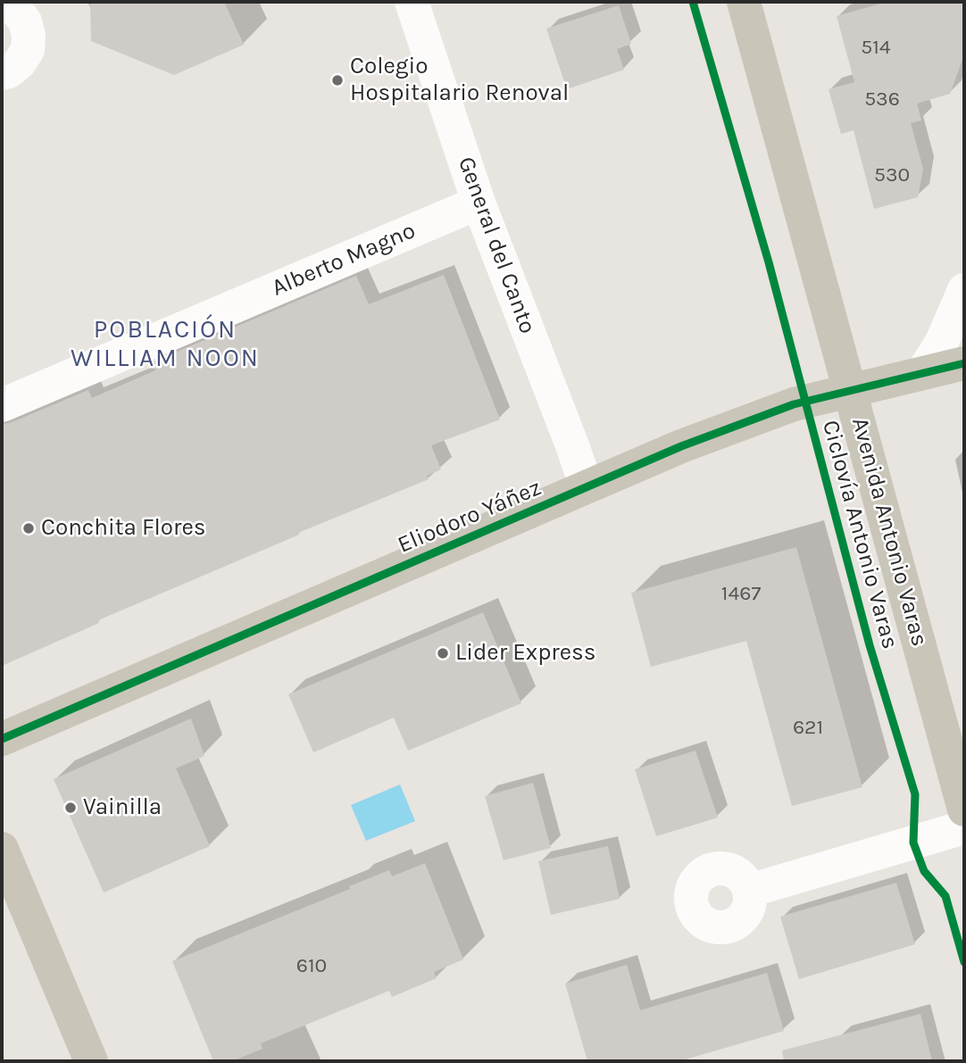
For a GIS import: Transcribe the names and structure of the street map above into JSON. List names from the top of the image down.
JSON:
{
  "streets": {
    "main road": ["Eliodoro Yáñez", "Avenida Antonio Varas"],
    "street": ["General del Canto", "Alberto Magno"],
    "cycle path": ["Ciclovía Antonio Varas"]
  },
  "crossings": [
    ["General del Canto", "Alberto Magno"],
    ["General del Canto", "Eliodoro Yáñez"],
    ["Eliodoro Yáñez", "Avenida Antonio Varas"]
  ],
  "districts": ["POBLACIÓN WILLIAM NOON"],
  "places": [
    "Colegio Hospitalario Renoval",
    "Conchita Flores",
    "Lider Express",
    "Vainilla"
  ],
  "house_numbers": [
    "514",
    "536",
    "530",
    "1467",
    "621",
    "610"
  ]
}
